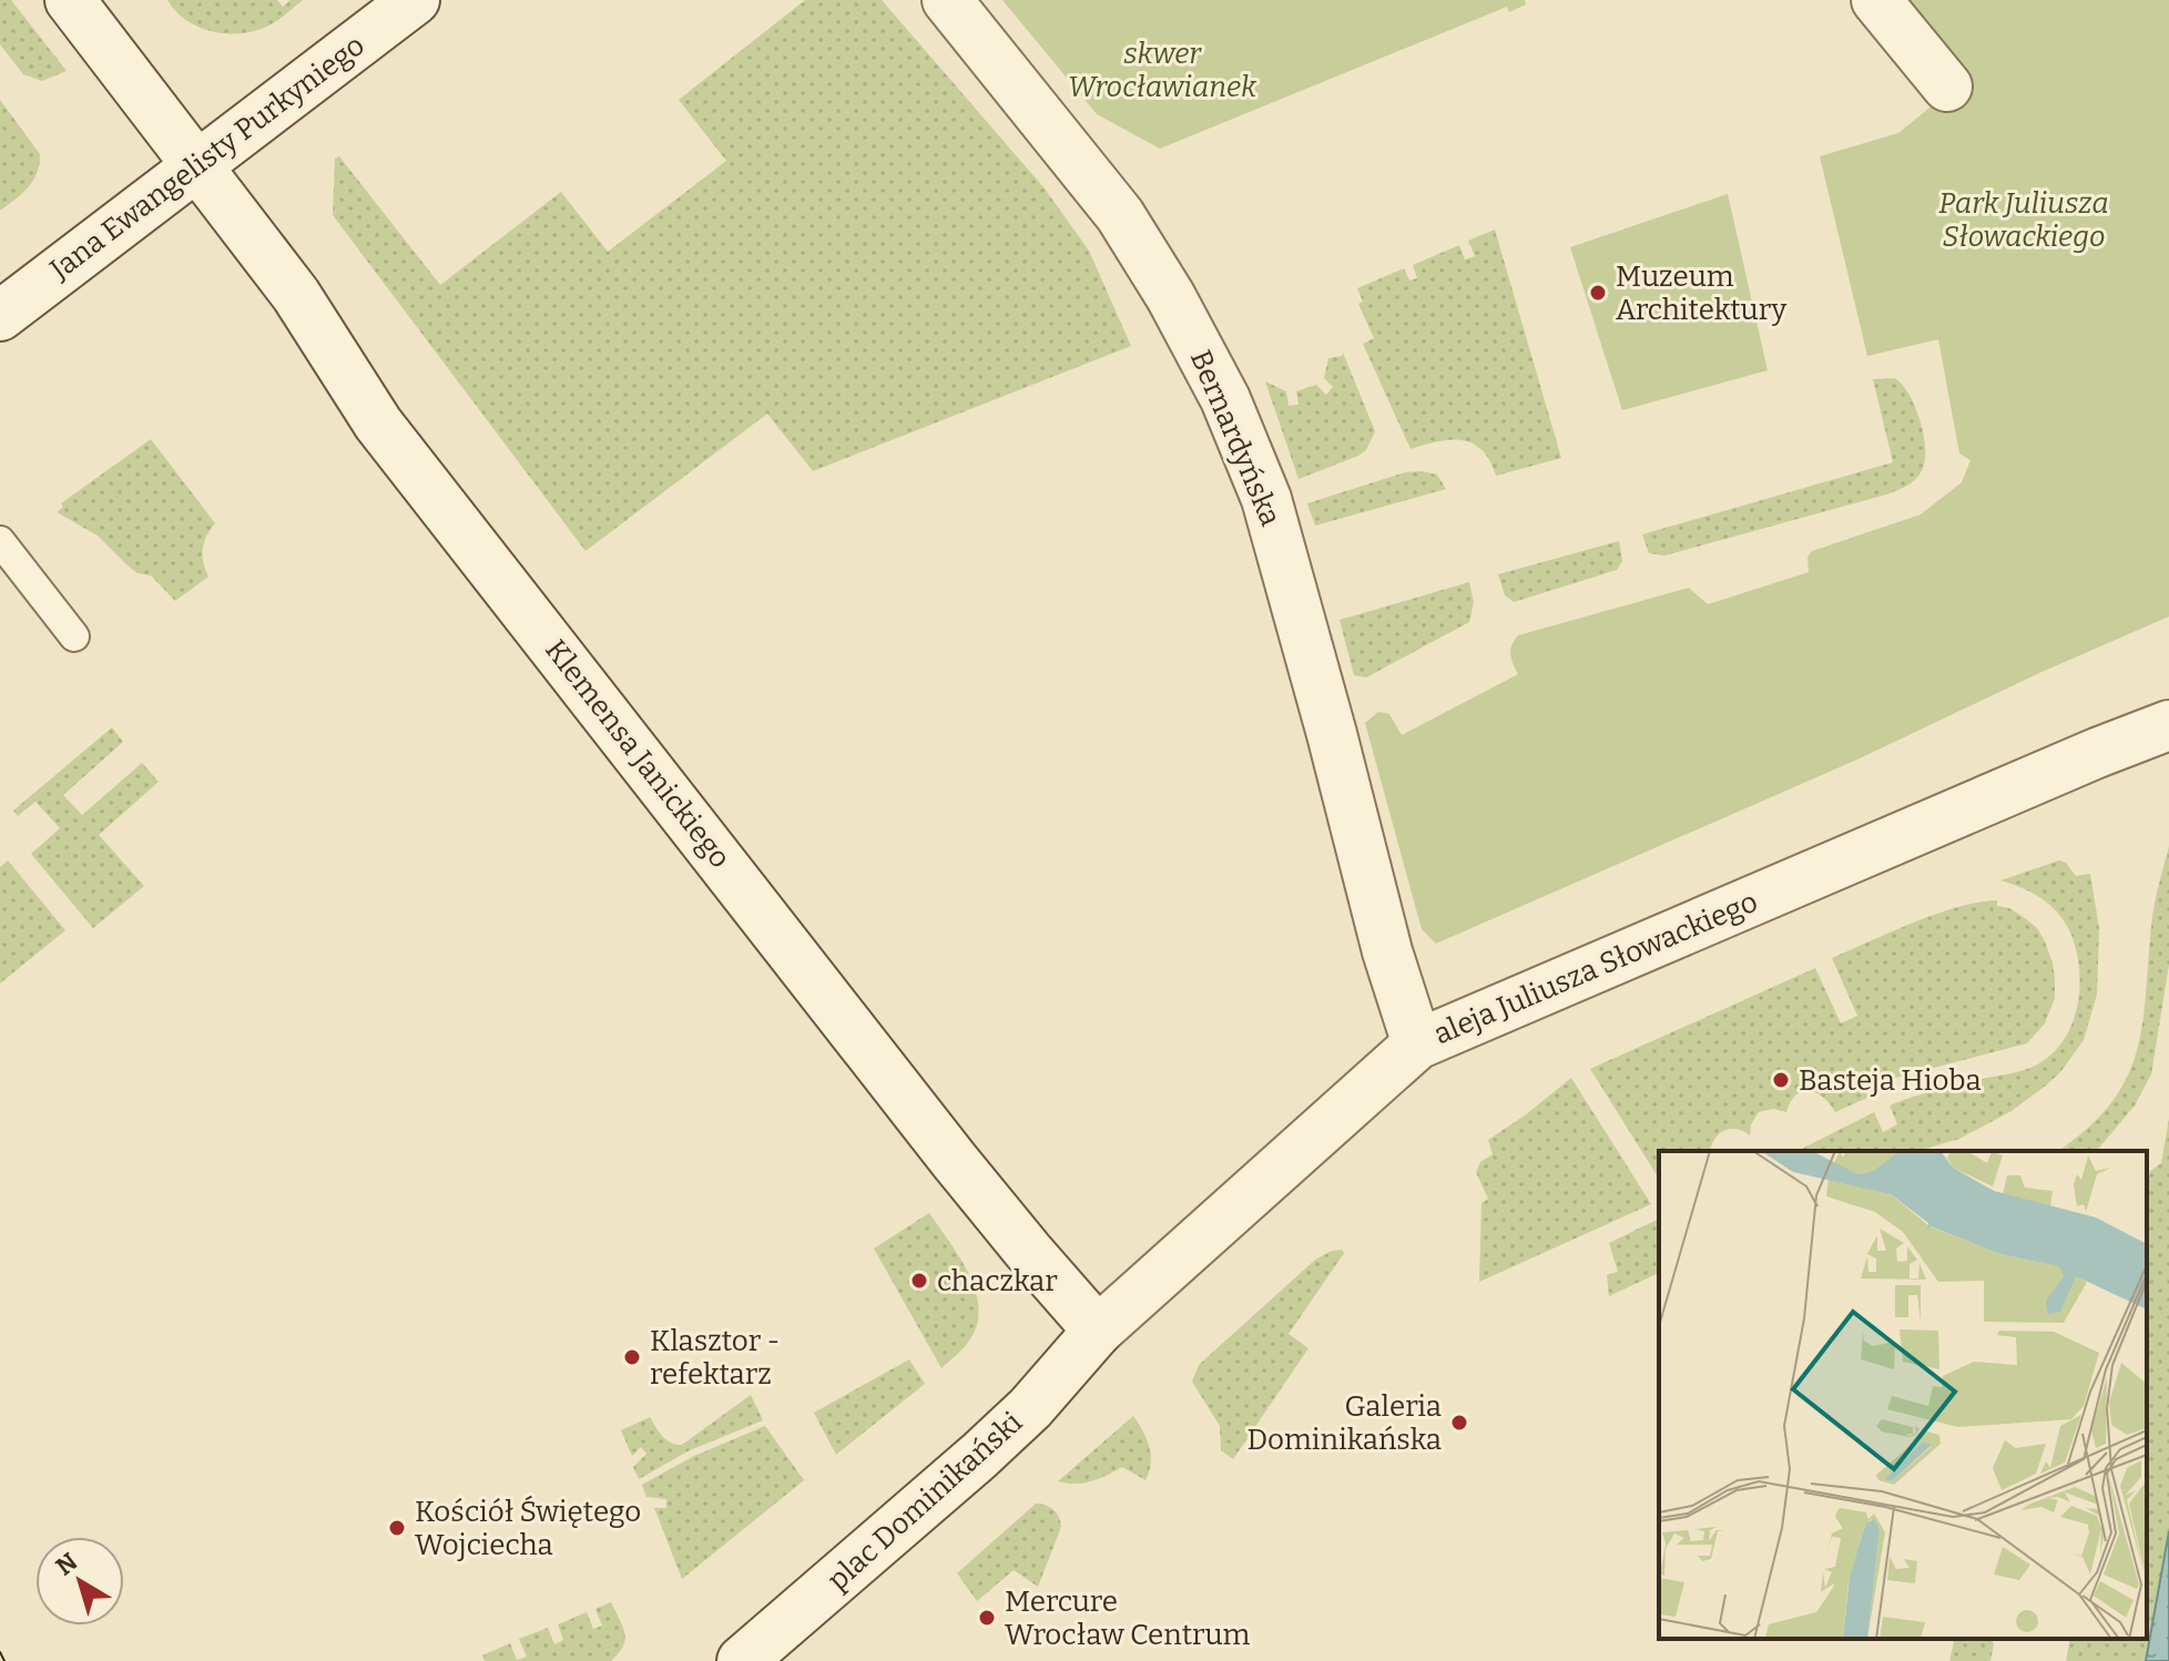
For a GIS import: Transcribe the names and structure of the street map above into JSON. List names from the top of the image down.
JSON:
{
  "streets": {
    "street": [
      "Jana Ewangelisty Purkyniego",
      "Bernardyńska",
      "Klemensa Janickiego",
      "aleja Juliusza Słowackiego",
      "plac Dominikański"
    ]
  },
  "crossings": [
    ["Jana Ewangelisty Purkyniego", "Klemensa Janickiego"],
    ["Bernardyńska", "aleja Juliusza Słowackiego"],
    ["Klemensa Janickiego", "aleja Juliusza Słowackiego"],
    ["Klemensa Janickiego", "plac Dominikański"],
    ["aleja Juliusza Słowackiego", "plac Dominikański"]
  ],
  "parks": ["skwer Wrocławianek", "Park Juliusza Słowackiego"],
  "places": [
    "Muzeum Architektury",
    "Basteja Hioba",
    "chaczkar",
    "Klasztor - refektarz",
    "Galeria Dominikańska",
    "Kościół Świętego Wojciecha",
    "Mercure Wrocław Centrum"
  ],
  "north": "top left"
}
